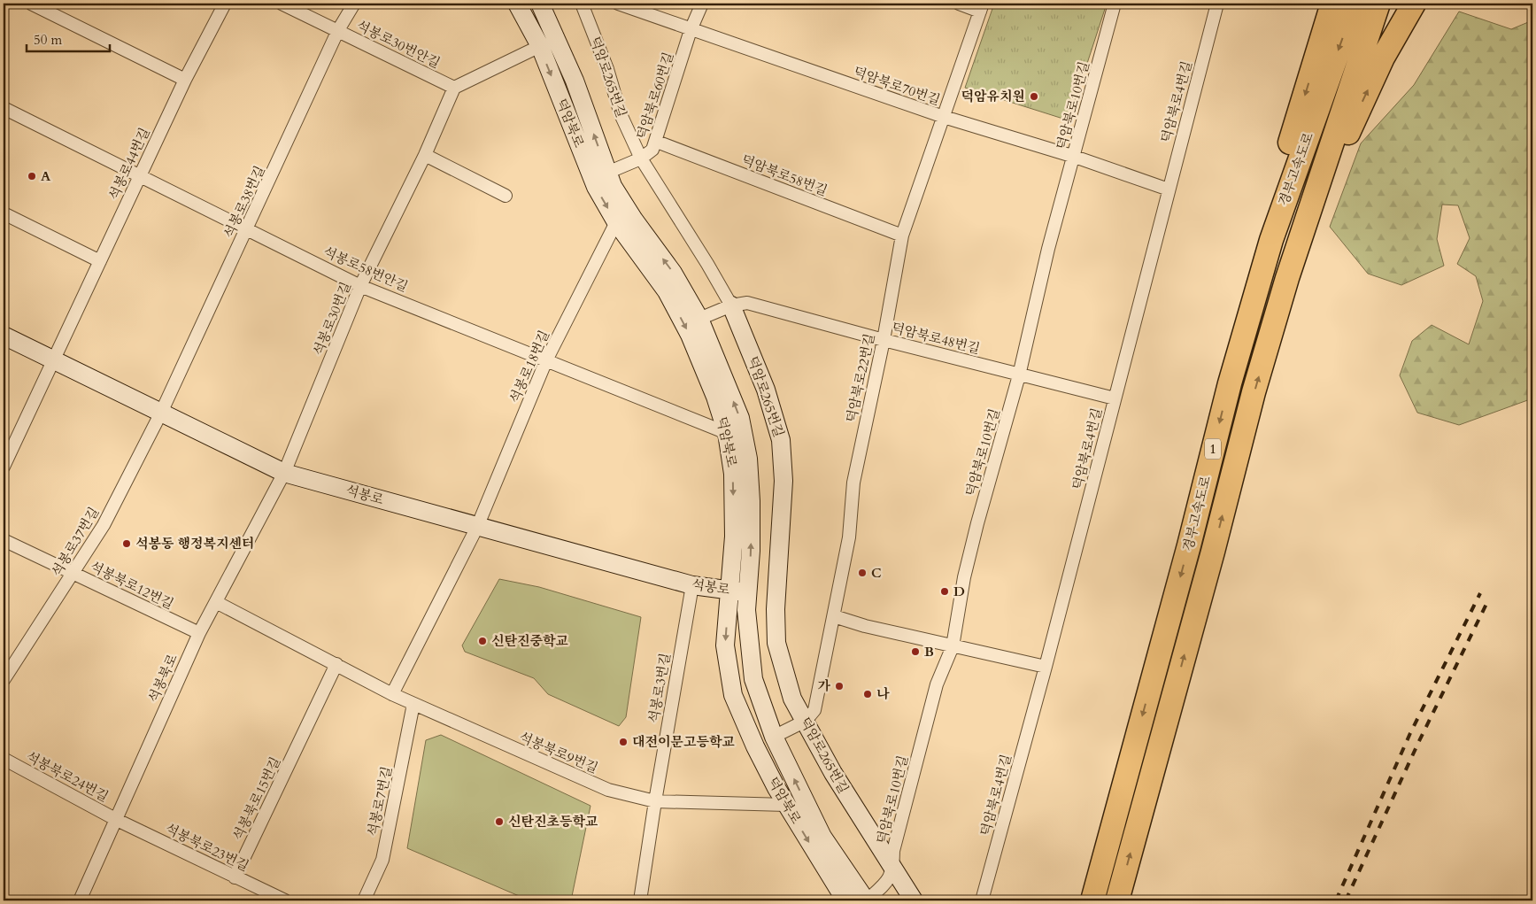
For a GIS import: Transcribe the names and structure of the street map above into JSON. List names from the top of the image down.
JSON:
{
  "streets": {
    "highway": ["경부고속도로", "1"],
    "street": [
      "석봉로30번안길",
      "덕암로265번길",
      "덕암북로70번길",
      "덕암북로60번길",
      "덕암북로4번길",
      "덕암북로10번길",
      "덕암북로",
      "석봉로44번길",
      "덕암북로58번길",
      "석봉로38번길",
      "석봉로58번안길",
      "석봉로30번길",
      "덕암북로48번길",
      "석봉로18번길",
      "덕암북로22번길",
      "석봉로",
      "석봉로37번길",
      "석봉북로12번길",
      "석봉북로",
      "석봉로3번길",
      "석봉북로9번길",
      "석봉북로24번길",
      "석봉북로15번길",
      "석봉로7번길",
      "석봉북로23번길"
    ]
  },
  "crossings": [
    ["석봉로30번안길", "석봉로38번길"],
    ["석봉로30번안길", "석봉로30번길"],
    ["덕암로265번길", "덕암북로60번길"],
    ["덕암로265번길", "덕암북로10번길"],
    ["덕암로265번길", "덕암북로48번길"],
    ["덕암로265번길", "덕암북로22번길"],
    ["덕암북로70번길", "덕암북로60번길"],
    ["덕암북로70번길", "덕암북로4번길"],
    ["덕암북로70번길", "덕암북로10번길"],
    ["덕암북로70번길", "덕암북로22번길"],
    ["덕암북로60번길", "덕암북로"],
    ["덕암북로60번길", "덕암북로58번길"],
    ["덕암북로4번길", "덕암북로48번길"],
    ["덕암북로10번길", "덕암북로48번길"],
    ["덕암북로", "석봉로58번안길"],
    ["덕암북로", "덕암북로48번길"],
    ["덕암북로", "석봉로18번길"],
    ["덕암북로", "석봉로"],
    ["덕암북로", "석봉북로9번길"],
    ["석봉로44번길", "석봉로58번안길"],
    ["석봉로44번길", "석봉로"],
    ["덕암북로58번길", "덕암북로22번길"],
    ["석봉로38번길", "석봉로58번안길"],
    ["석봉로38번길", "석봉로"],
    ["석봉로38번길", "석봉로37번길"],
    ["석봉로58번안길", "석봉로30번길"],
    ["석봉로58번안길", "석봉로18번길"],
    ["석봉로30번길", "석봉로"],
    ["석봉로30번길", "석봉북로"],
    ["덕암북로48번길", "덕암북로22번길"],
    ["석봉로18번길", "석봉로"],
    ["석봉로", "석봉로37번길"],
    ["석봉로", "석봉북로"],
    ["석봉로", "석봉로3번길"],
    ["석봉로37번길", "석봉북로12번길"],
    ["석봉북로12번길", "석봉북로"],
    ["석봉북로", "석봉북로9번길"],
    ["석봉북로", "석봉북로24번길"],
    ["석봉북로", "석봉북로23번길"],
    ["석봉로3번길", "석봉북로9번길"],
    ["석봉북로9번길", "석봉북로15번길"],
    ["석봉북로9번길", "석봉로7번길"],
    ["석봉북로24번길", "석봉북로23번길"],
    ["석봉북로15번길", "석봉북로23번길"]
  ],
  "places": [
    "덕암유치원",
    "A",
    "석봉동 행정복지센터",
    "C",
    "D",
    "신탄진중학교",
    "B",
    "가",
    "나",
    "대전이문고등학교",
    "신탄진초등학교"
  ],
  "scale_bar": "50 m"
}
